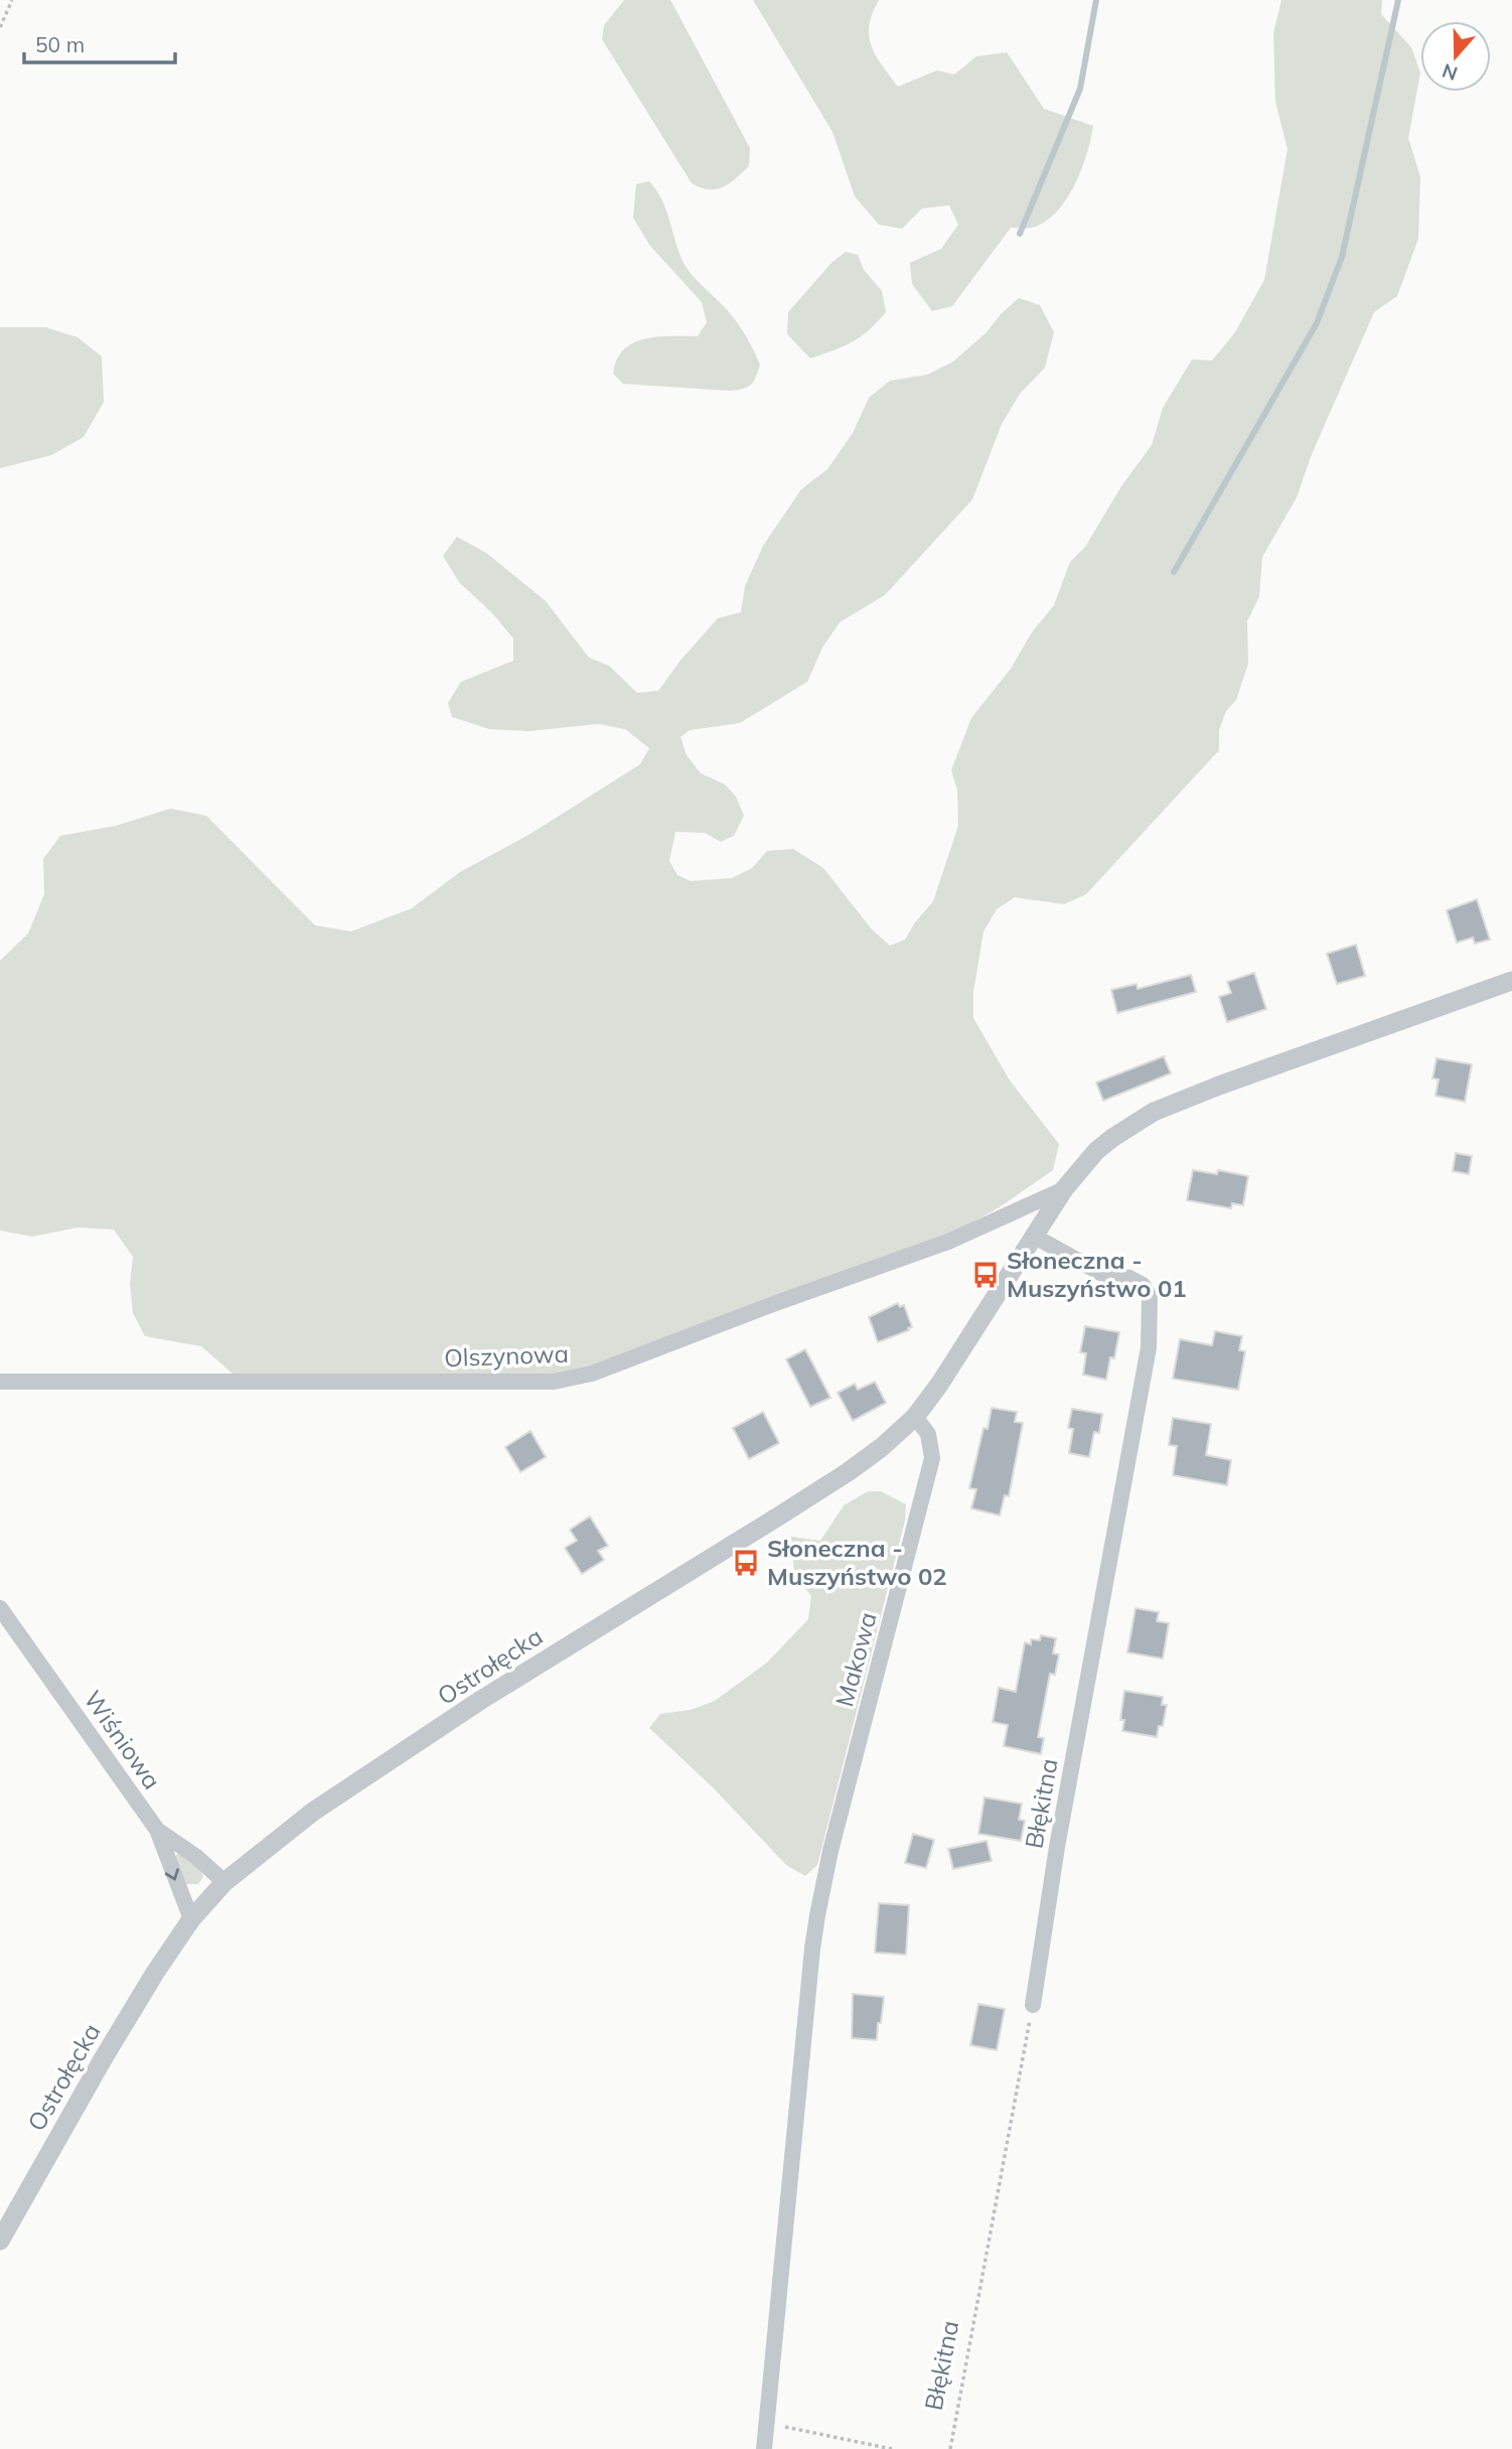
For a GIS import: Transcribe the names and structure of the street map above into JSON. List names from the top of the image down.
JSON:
{
  "streets": {
    "street": [
      "Olszynowa",
      "Makowa",
      "Ostrołęcka",
      "Wiśniowa",
      "Błękitna"
    ]
  },
  "crossings": [
    ["Olszynowa", "Ostrołęcka"],
    ["Makowa", "Ostrołęcka"],
    ["Ostrołęcka", "Wiśniowa"],
    ["Ostrołęcka", "Błękitna"]
  ],
  "places": {
    "bus stop": ["Słoneczna - Muszyństwo 01", "Słoneczna - Muszyństwo 02"]
  },
  "scale_bar": "50 m",
  "north": "bottom"
}
